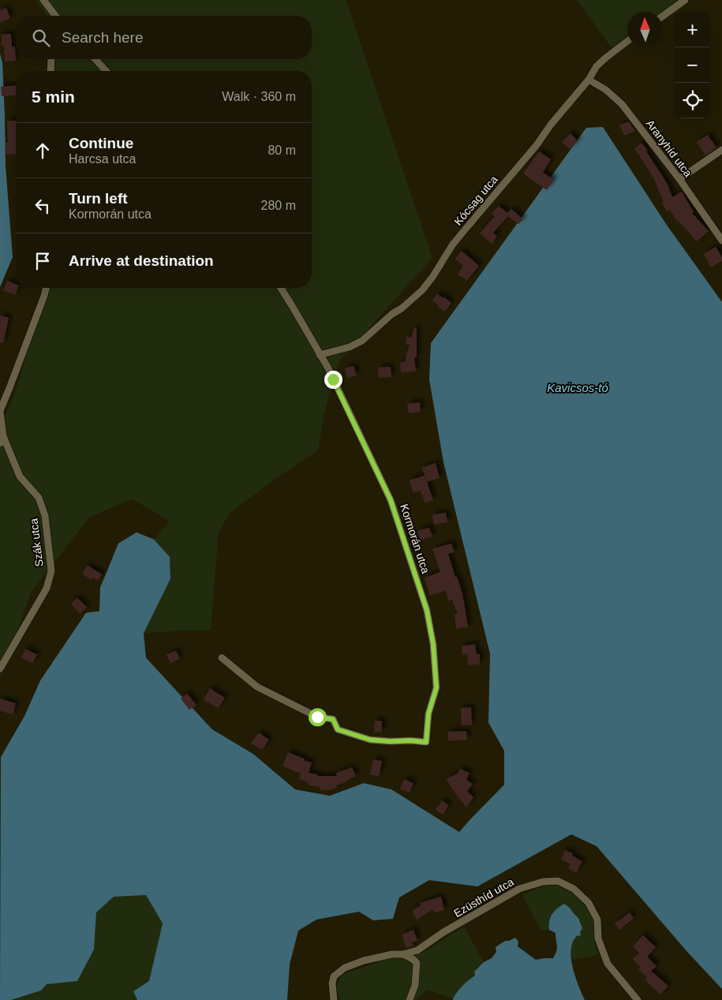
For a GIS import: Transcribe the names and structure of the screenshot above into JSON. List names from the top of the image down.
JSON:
{
  "streets": {
    "street": [
      "Aranyhíd utca",
      "Kócsag utca",
      "Kormorán utca",
      "Szák utca",
      "Ezüsthíd utca"
    ]
  },
  "crossings": [
    ["Aranyhíd utca", "Kócsag utca"],
    ["Kócsag utca", "Kormorán utca"]
  ],
  "water": ["Kavicsos-tó"],
  "north": "top",
  "page": {
    "map_buttons": ["+", "−"],
    "search": "Search here",
    "heading": ["5 min", "Walk · 360 m"],
    "list": [
      ["Continue", "Harcsa utca", "80 m"],
      ["Turn left", "Kormorán utca", "280 m"],
      "Arrive at destination"
    ]
  }
}
